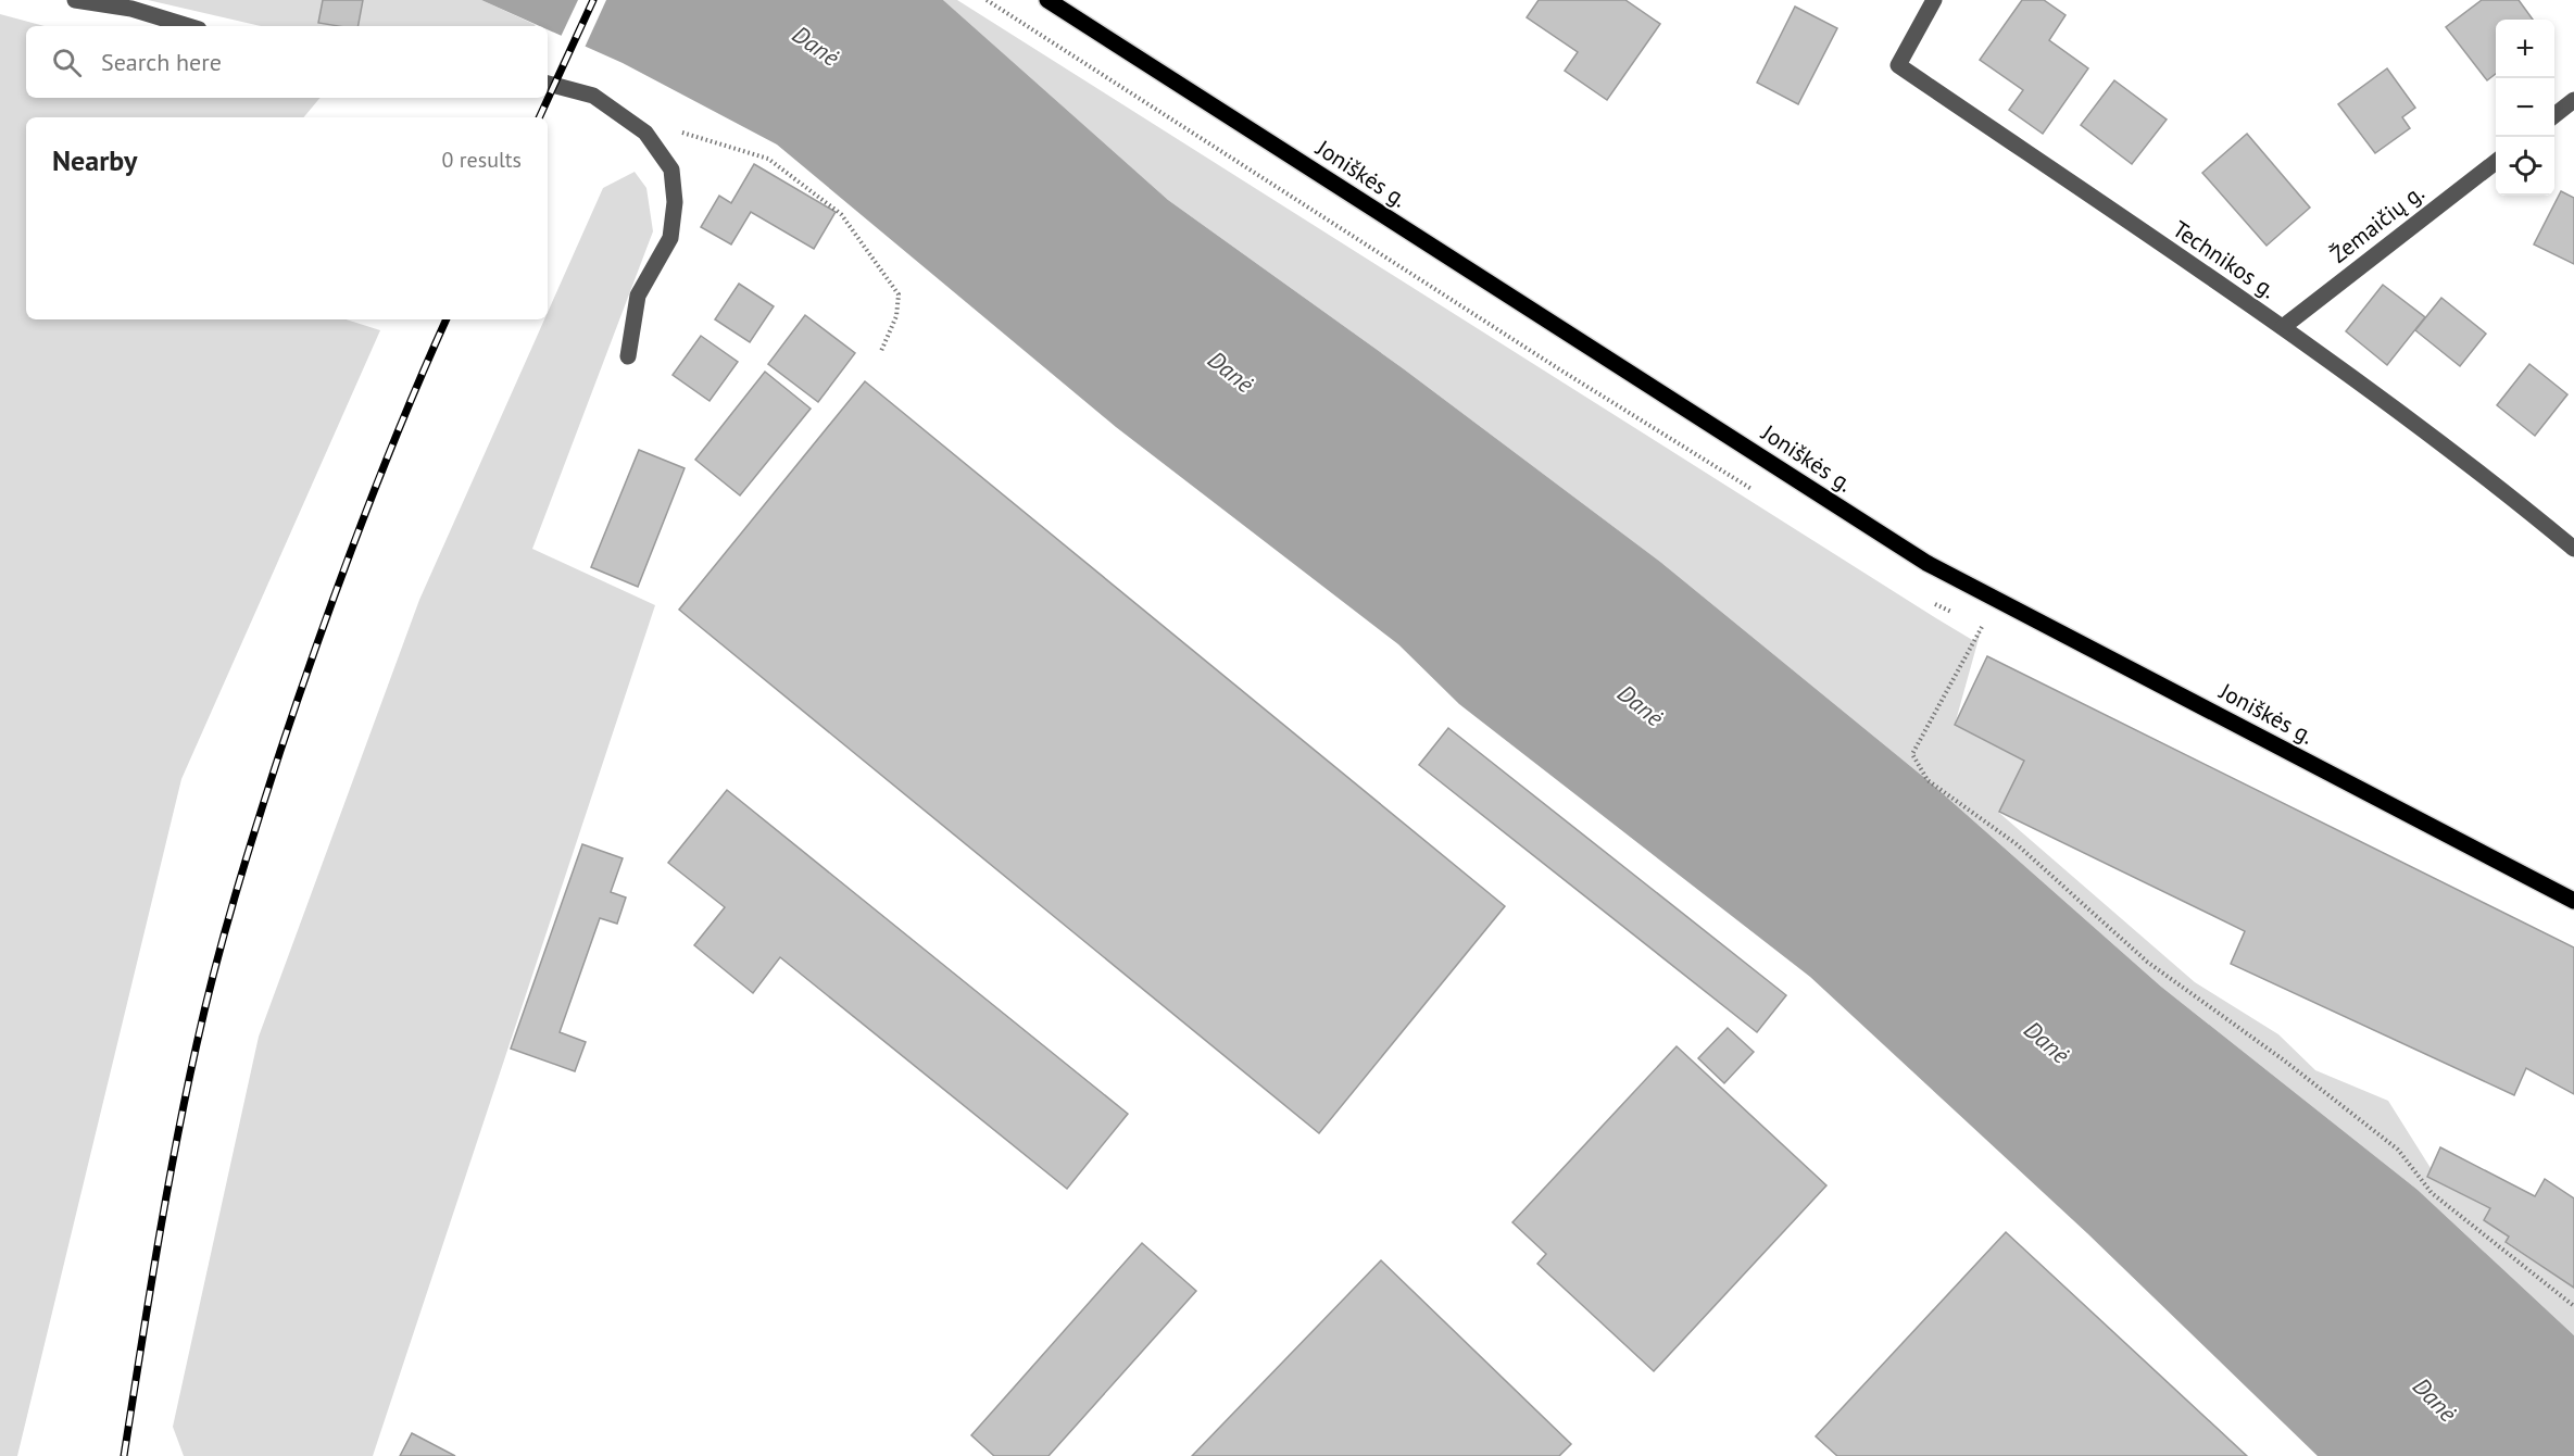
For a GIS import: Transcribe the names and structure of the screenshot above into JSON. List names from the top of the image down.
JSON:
{
  "streets": {
    "main road": ["Joniškės g."],
    "street": ["Žemaičių g.", "Technikos g."]
  },
  "crossings": [
    ["Žemaičių g.", "Technikos g."]
  ],
  "water": ["Danė"],
  "page": {
    "map_buttons": ["+", "−"],
    "search": "Search here",
    "heading": ["Nearby", "0 results"]
  }
}
